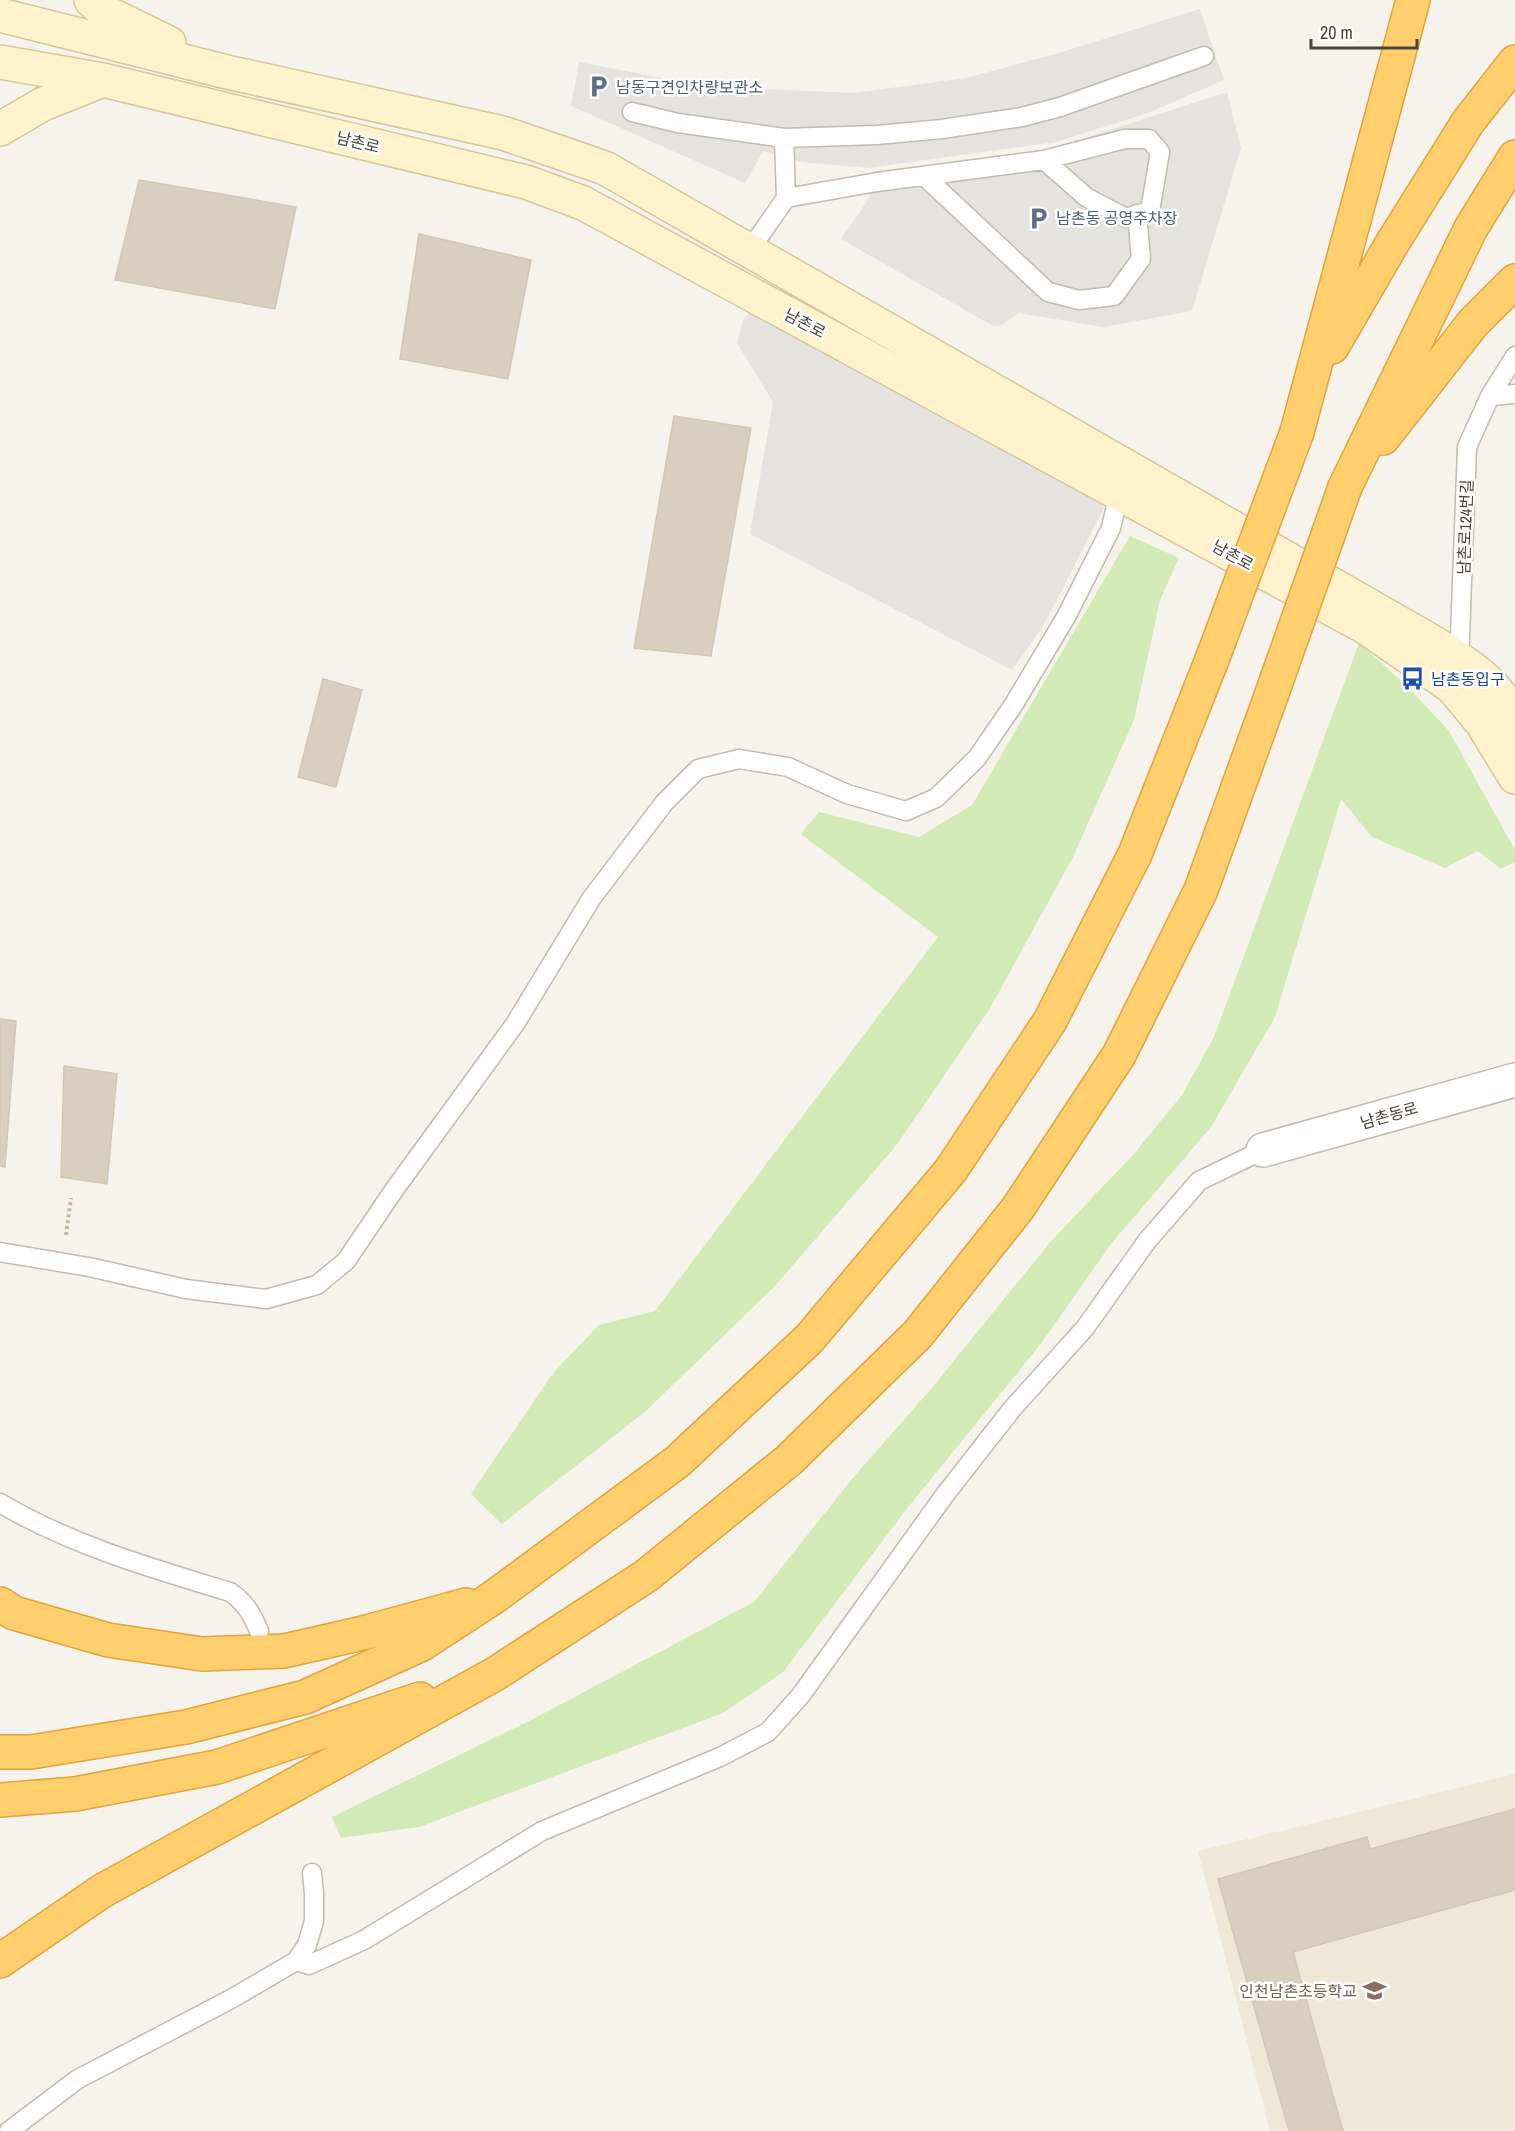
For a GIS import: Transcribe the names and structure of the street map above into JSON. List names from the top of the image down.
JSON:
{
  "streets": {
    "street": ["남촌로", "남촌동로"],
    "lane": ["남촌로124번길"]
  },
  "crossings": [
    ["남촌로", "남촌로124번길"]
  ],
  "places": {
    "parking": ["남동구견인차량보관소", "남촌동 공영주차장"],
    "bus stop": ["남촌동입구"],
    "school or university": ["인천남촌초등학교"]
  },
  "scale_bar": "20 m"
}
